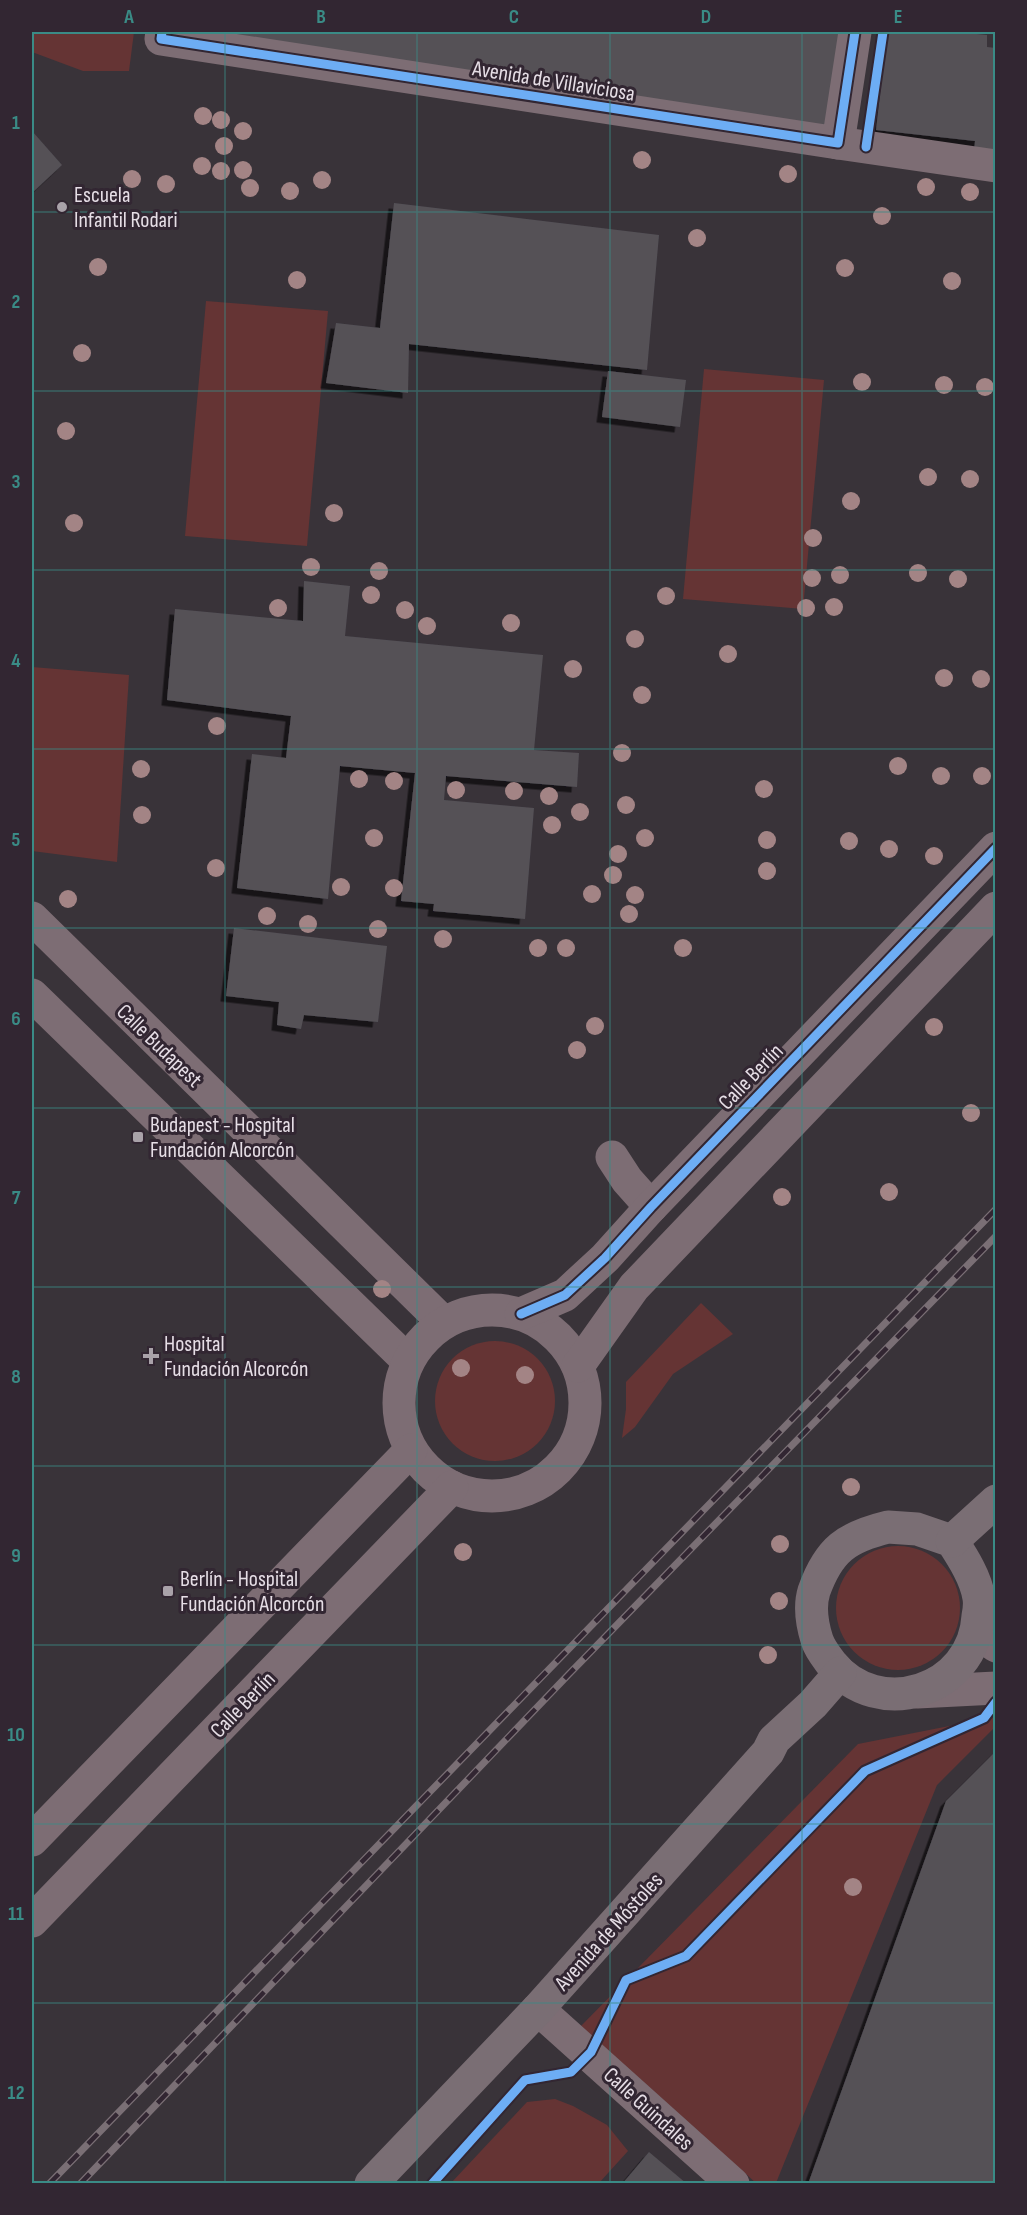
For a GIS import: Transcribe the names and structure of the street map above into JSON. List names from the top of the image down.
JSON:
{
  "streets": {
    "main road": ["Avenida de Móstoles"],
    "street": [
      "Avenida de Villaviciosa",
      "Calle Budapest",
      "Calle Berlín",
      "Calle Guindales"
    ]
  },
  "crossings": [
    ["Calle Budapest", "Calle Berlín"],
    ["Avenida de Móstoles", "Calle Guindales"]
  ],
  "places": {
    "other": ["Escuela Infantil Rodari"],
    "transit": ["Budapest - Hospital Fundación Alcorcón", "Berlín - Hospital Fundación Alcorcón"],
    "health": ["Hospital Fundación Alcorcón"]
  },
  "grid": {
    "columns": [
      "A",
      "B",
      "C",
      "D",
      "E"
    ],
    "rows": [
      "1",
      "2",
      "3",
      "4",
      "5",
      "6",
      "7",
      "8",
      "9",
      "10",
      "11",
      "12"
    ]
  }
}
